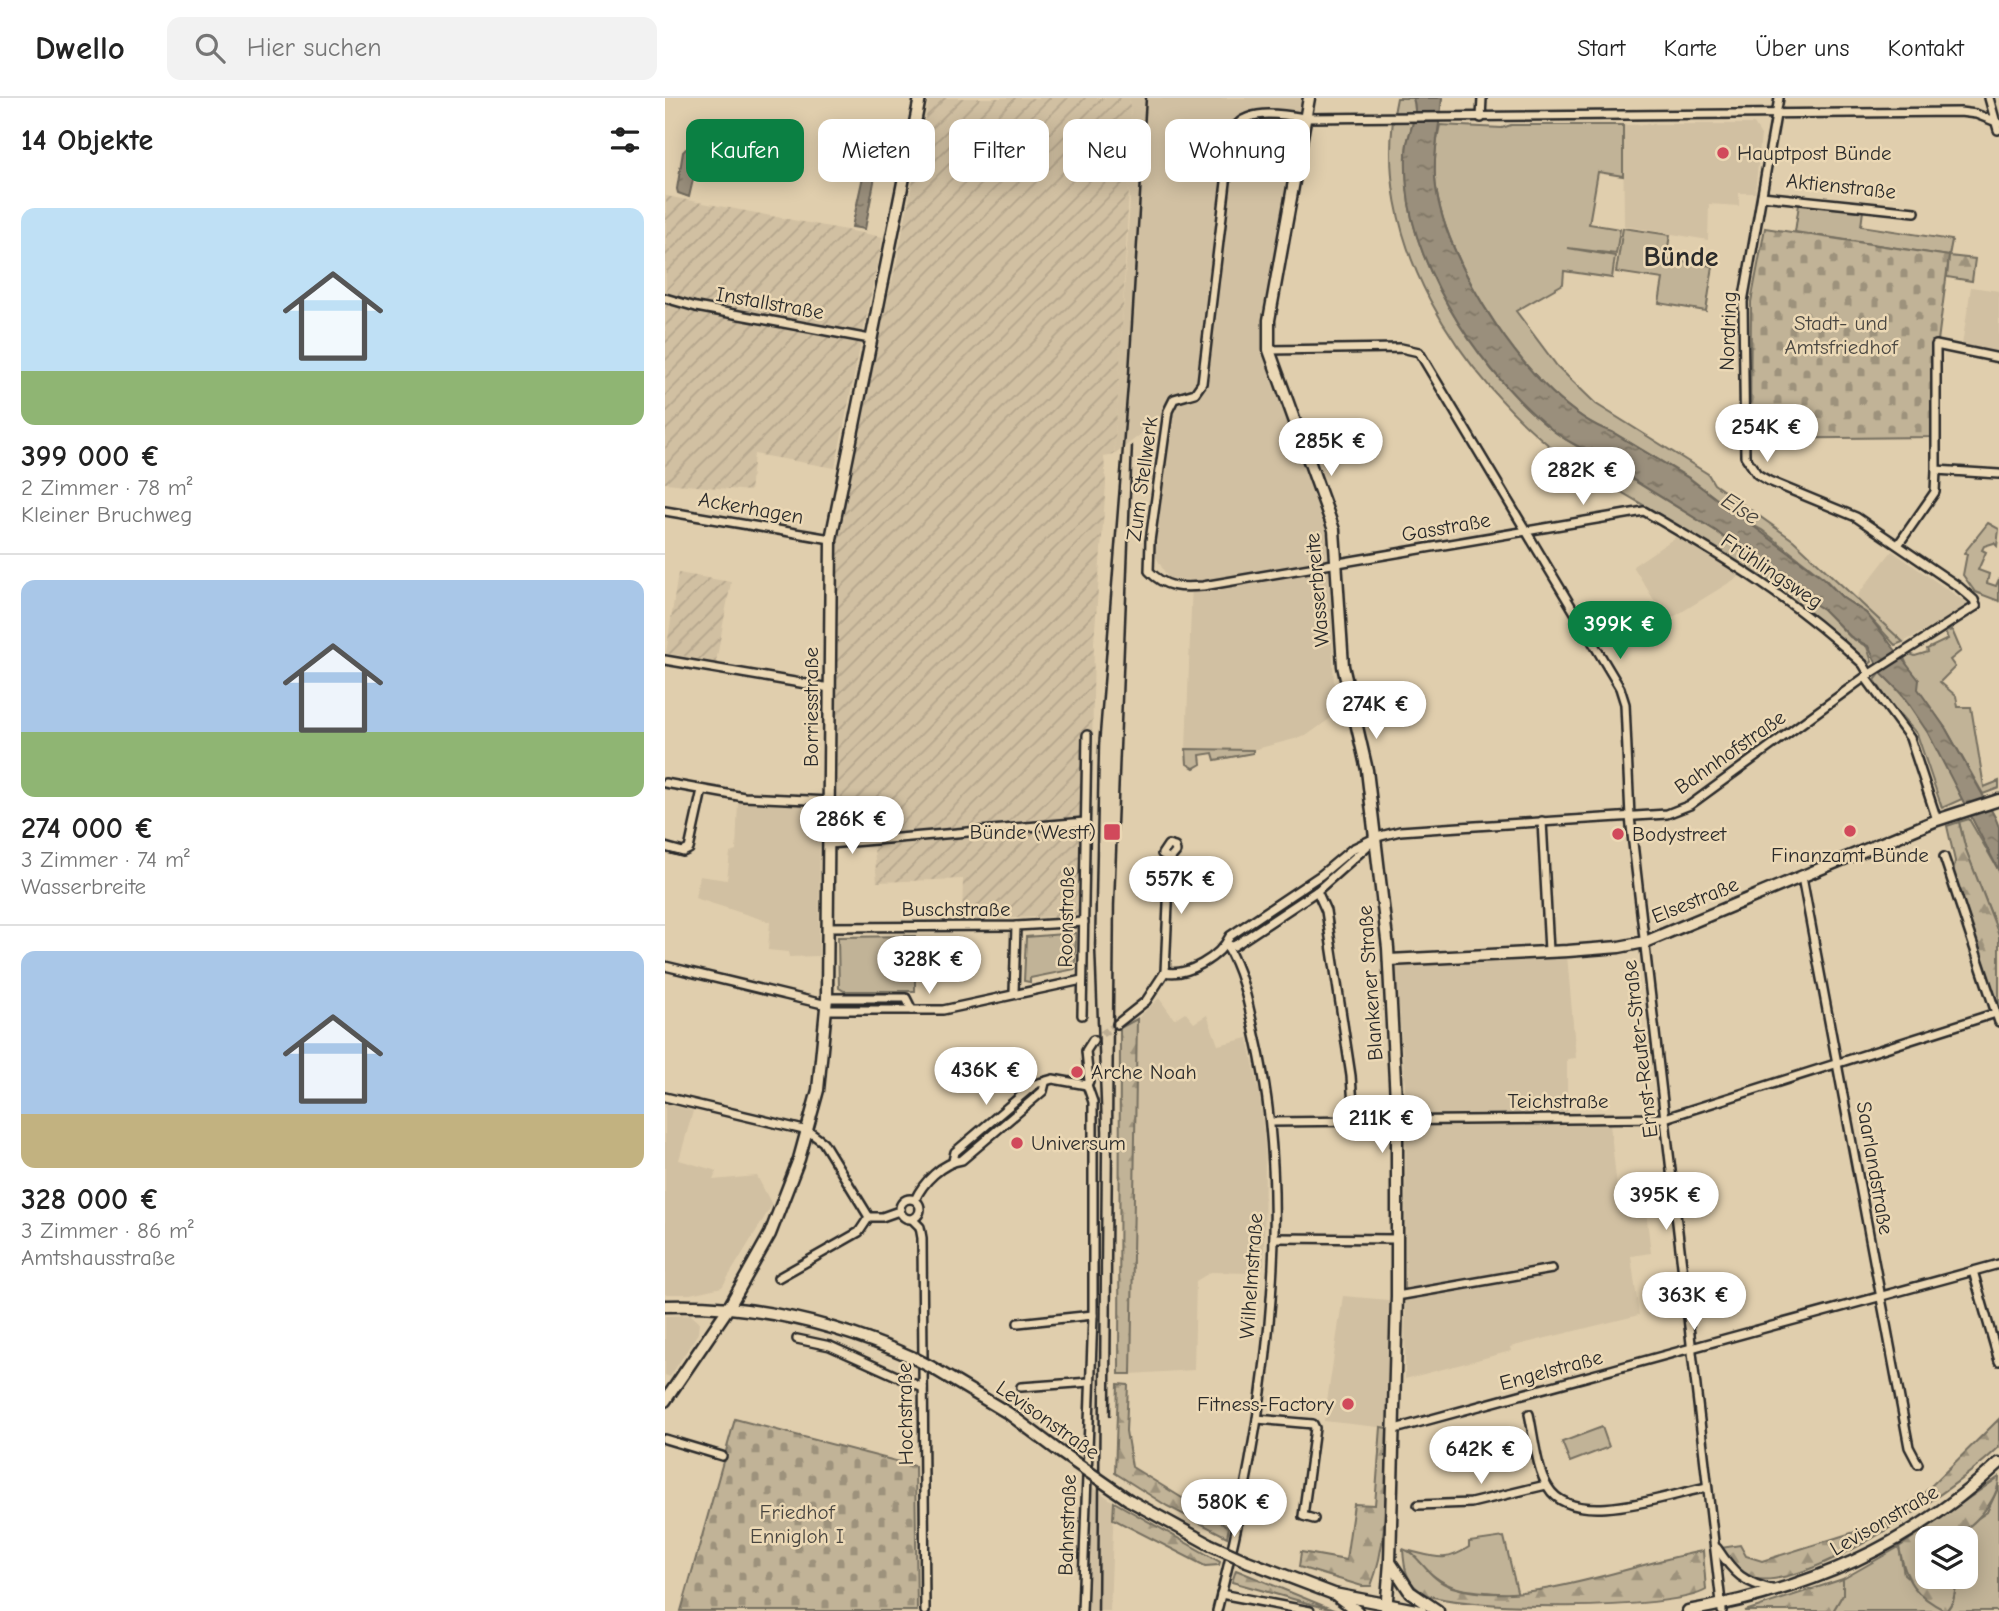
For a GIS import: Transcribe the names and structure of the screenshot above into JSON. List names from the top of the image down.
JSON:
{
  "streets": {
    "main road": [
      "Wasserbreite",
      "Borriesstraße",
      "Elsestraße",
      "Blankener Straße",
      "Levisonstraße"
    ],
    "street": [
      "Aktienstraße",
      "Installstraße",
      "Nordring",
      "Zum Stellwerk",
      "Ackerhagen",
      "Gasstraße",
      "Frühlingsweg",
      "Bahnhofstraße",
      "Buschstraße",
      "Roonstraße",
      "Ernst-Reuter-Straße",
      "Teichstraße",
      "Saarlandstraße",
      "Wilhelmstraße",
      "Engelstraße",
      "Hochstraße",
      "Bahnstraße"
    ]
  },
  "crossings": [
    ["Aktienstraße", "Nordring"],
    ["Installstraße", "Borriesstraße"],
    ["Nordring", "Bahnhofstraße"],
    ["Zum Stellwerk", "Gasstraße"],
    ["Zum Stellwerk", "Wasserbreite"],
    ["Ackerhagen", "Borriesstraße"],
    ["Gasstraße", "Frühlingsweg"],
    ["Gasstraße", "Wasserbreite"],
    ["Gasstraße", "Ernst-Reuter-Straße"],
    ["Frühlingsweg", "Bahnhofstraße"],
    ["Frühlingsweg", "Elsestraße"],
    ["Wasserbreite", "Bahnhofstraße"],
    ["Wasserbreite", "Blankener Straße"],
    ["Wasserbreite", "Ernst-Reuter-Straße"],
    ["Borriesstraße", "Buschstraße"],
    ["Borriesstraße", "Levisonstraße"],
    ["Bahnhofstraße", "Blankener Straße"],
    ["Bahnhofstraße", "Ernst-Reuter-Straße"],
    ["Bahnhofstraße", "Wilhelmstraße"],
    ["Elsestraße", "Blankener Straße"],
    ["Elsestraße", "Ernst-Reuter-Straße"],
    ["Elsestraße", "Saarlandstraße"],
    ["Buschstraße", "Roonstraße"],
    ["Blankener Straße", "Teichstraße"],
    ["Blankener Straße", "Engelstraße"],
    ["Blankener Straße", "Levisonstraße"],
    ["Ernst-Reuter-Straße", "Teichstraße"],
    ["Ernst-Reuter-Straße", "Engelstraße"],
    ["Ernst-Reuter-Straße", "Levisonstraße"],
    ["Teichstraße", "Saarlandstraße"],
    ["Teichstraße", "Wilhelmstraße"],
    ["Saarlandstraße", "Engelstraße"]
  ],
  "districts": ["Bünde"],
  "water": ["Else"],
  "parks": ["Stadt- und Amtsfriedhof", "Friedhof Ennigloh I"],
  "places": {
    "other": [
      "Hauptpost Bünde",
      "Finanzamt Bünde",
      "Bodystreet",
      "Arche Noah",
      "Universum",
      "Fitness-Factory"
    ],
    "transit": ["Bünde (Westf)"]
  },
  "page": {
    "header": "Dwello",
    "search": "Hier suchen",
    "nav": [
      "Start",
      "Karte",
      "Über uns",
      "Kontakt"
    ],
    "heading": "14 Objekte",
    "chip": [
      "Kaufen",
      "Mieten",
      "Filter",
      "Neu",
      "Wohnung"
    ],
    "list": [
      {
        "name": "399 000 €",
        "note": "2 Zimmer · 78 m² · Kleiner Bruchweg"
      },
      {
        "name": "274 000 €",
        "note": "3 Zimmer · 74 m² · Wasserbreite"
      },
      {
        "name": "328 000 €",
        "note": "3 Zimmer · 86 m² · Amtshausstraße"
      }
    ],
    "price": [
      "254K €",
      "285K €",
      "282K €",
      "399K €",
      "274K €",
      "286K €",
      "557K €",
      "328K €",
      "436K €",
      "211K €",
      "395K €",
      "363K €",
      "642K €",
      "580K €"
    ]
  }
}
